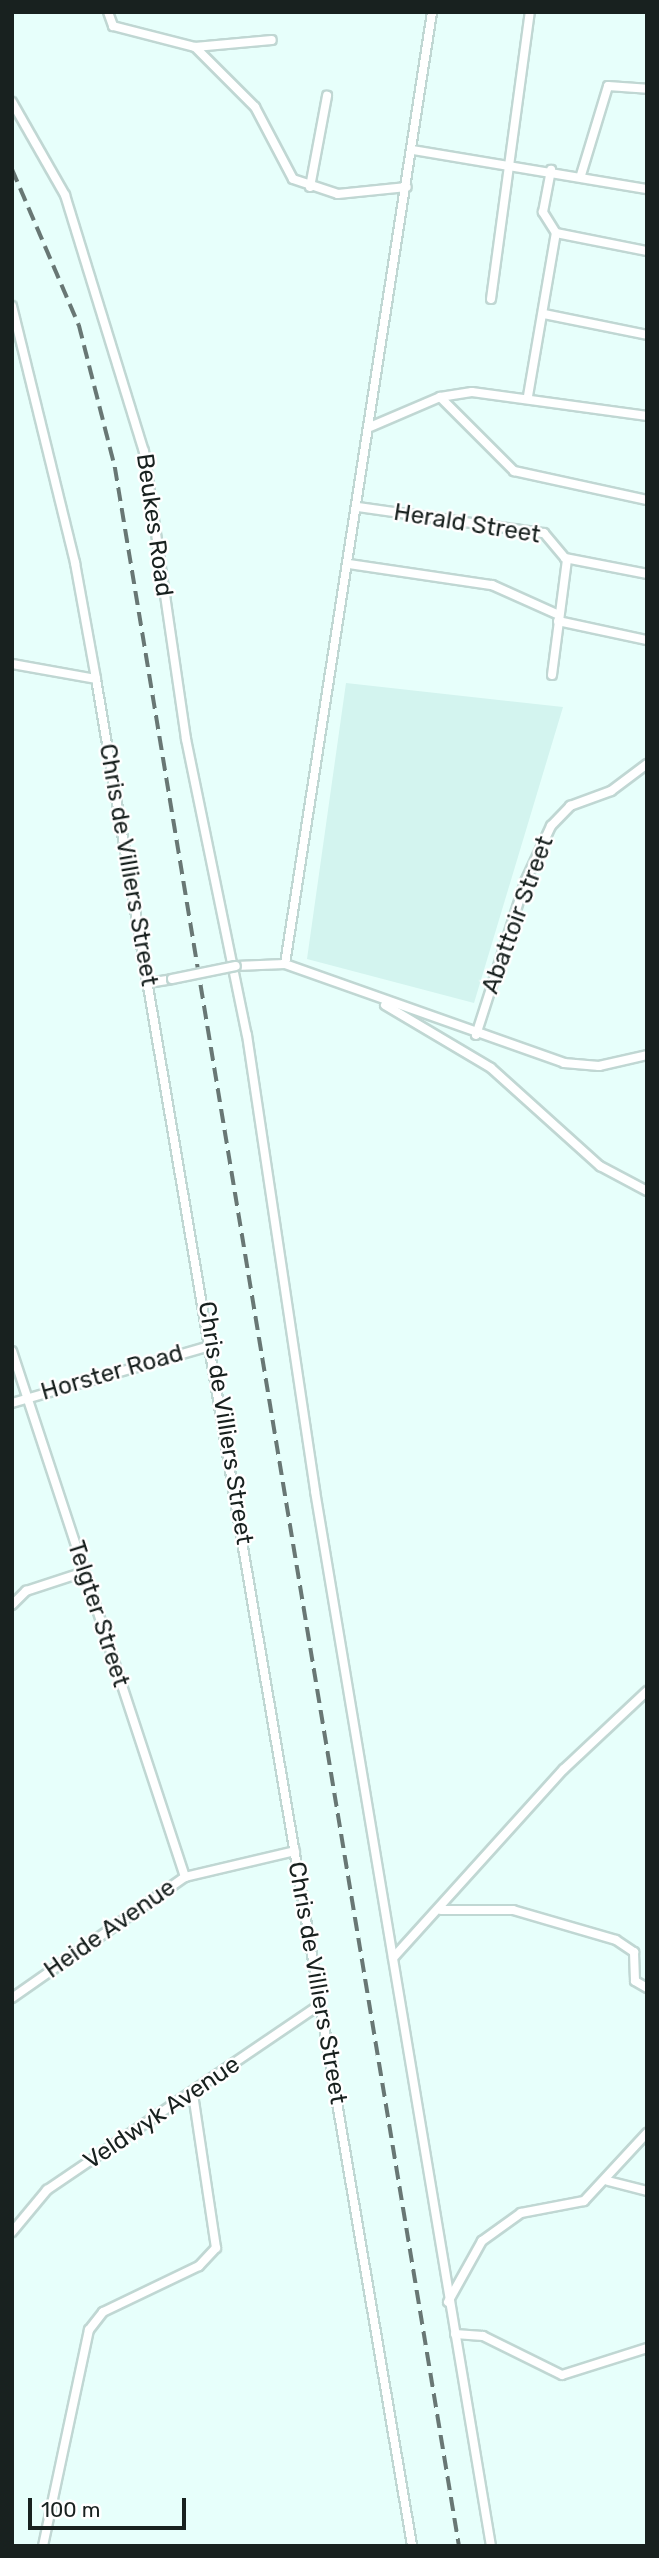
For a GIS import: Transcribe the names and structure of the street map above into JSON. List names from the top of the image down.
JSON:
{
  "streets": {
    "street": [
      "Herald Street",
      "Beukes Road",
      "Chris de Villiers Street",
      "Abattoir Street",
      "Horster Road",
      "Telgter Street",
      "Heide Avenue",
      "Veldwyk Avenue"
    ]
  },
  "crossings": [
    ["Chris de Villiers Street", "Horster Road"],
    ["Chris de Villiers Street", "Heide Avenue"],
    ["Chris de Villiers Street", "Veldwyk Avenue"],
    ["Horster Road", "Telgter Street"],
    ["Telgter Street", "Heide Avenue"]
  ],
  "scale_bar": "100 m"
}
